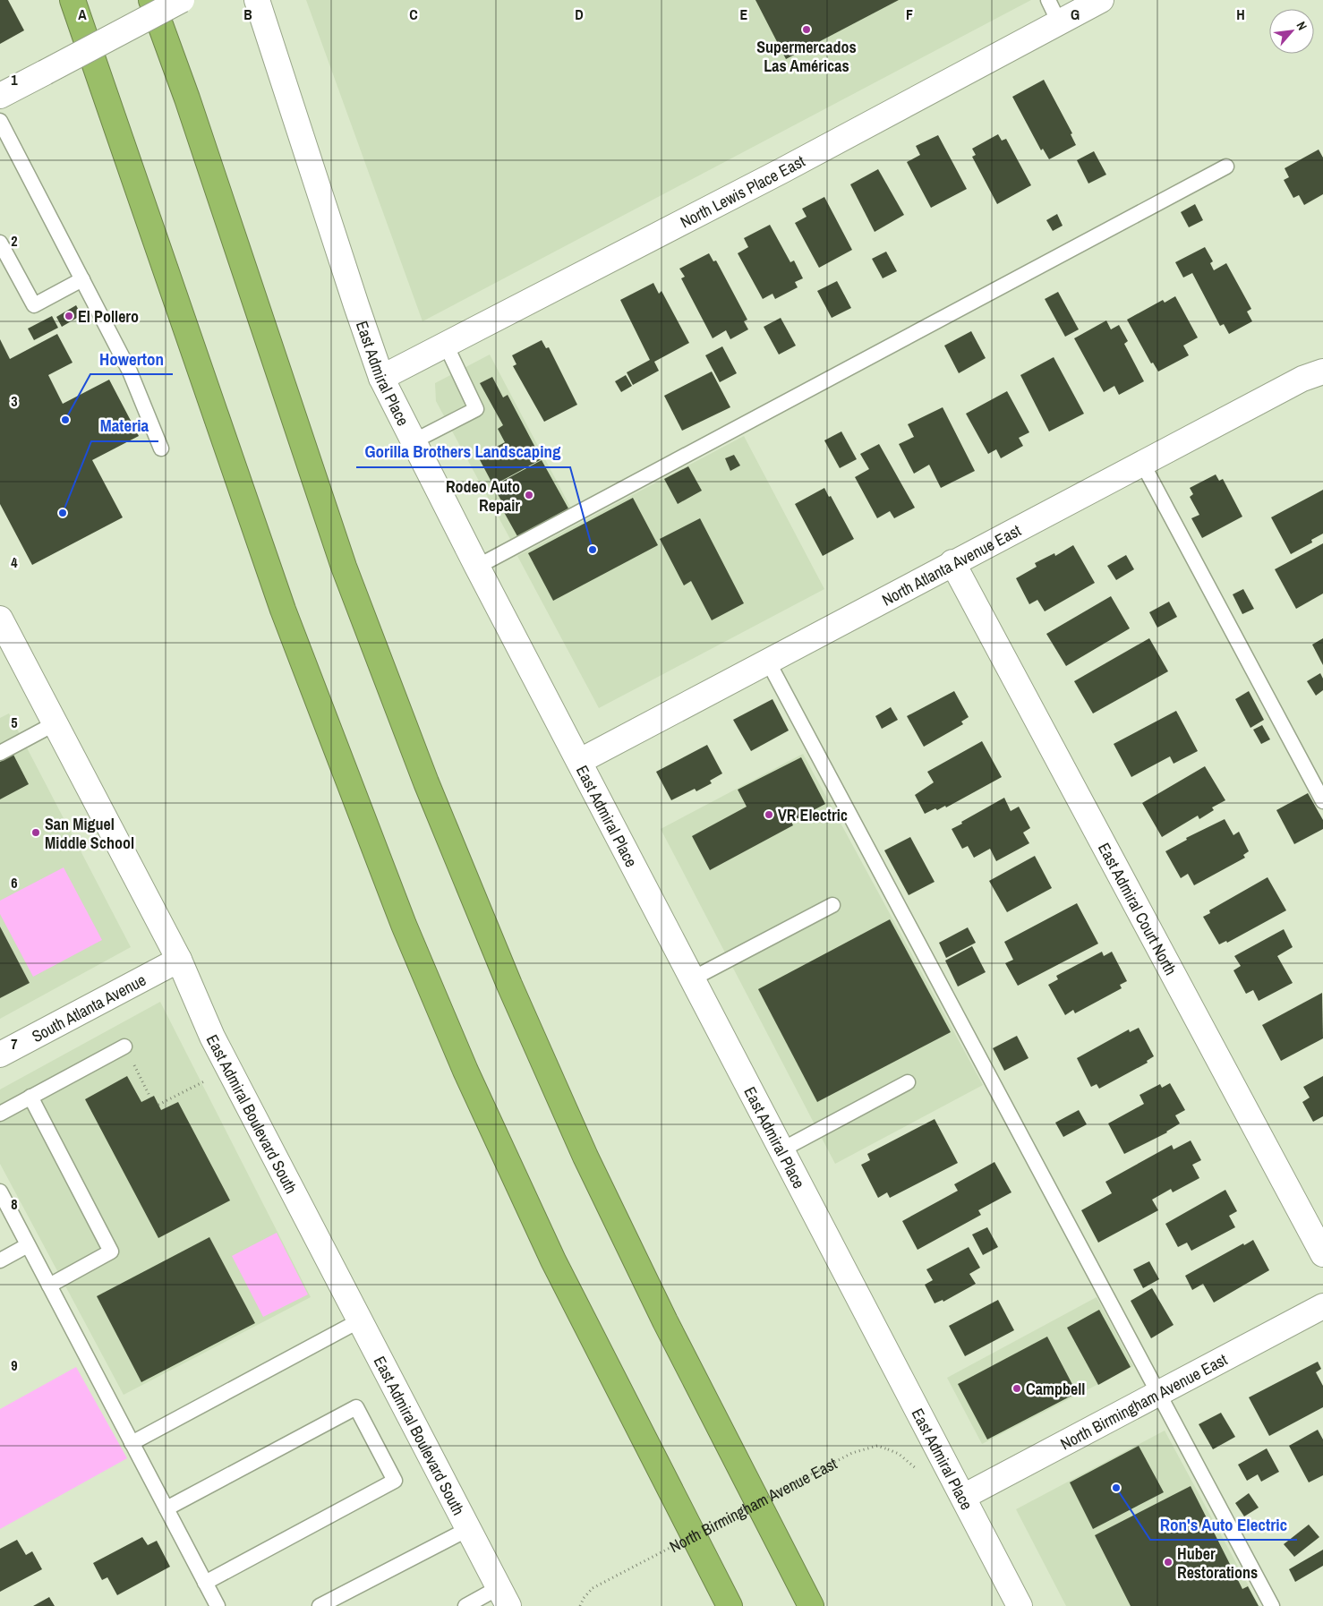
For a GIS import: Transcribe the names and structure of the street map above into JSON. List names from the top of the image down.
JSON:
{
  "streets": {
    "main road": [
      "North Lewis Place East",
      "East Admiral Place",
      "North Atlanta Avenue East",
      "East Admiral Court North",
      "South Atlanta Avenue",
      "East Admiral Boulevard South",
      "North Birmingham Avenue East"
    ]
  },
  "crossings": [
    ["North Lewis Place East", "East Admiral Place"],
    ["East Admiral Place", "North Atlanta Avenue East"],
    ["East Admiral Place", "North Birmingham Avenue East"],
    ["North Atlanta Avenue East", "East Admiral Court North"],
    ["South Atlanta Avenue", "East Admiral Boulevard South"]
  ],
  "places": [
    "Supermercados Las Américas",
    "El Pollero",
    "Howerton",
    "Rodeo Auto Repair",
    "Materia",
    "Gorilla Brothers Landscaping",
    "VR Electric",
    "San Miguel Middle School",
    "Campbell",
    "Ron's Auto Electric",
    "Huber Restorations"
  ],
  "north": "top right",
  "grid": {
    "columns": [
      "A",
      "B",
      "C",
      "D",
      "E",
      "F",
      "G",
      "H"
    ],
    "rows": [
      "1",
      "2",
      "3",
      "4",
      "5",
      "6",
      "7",
      "8",
      "9"
    ]
  }
}
